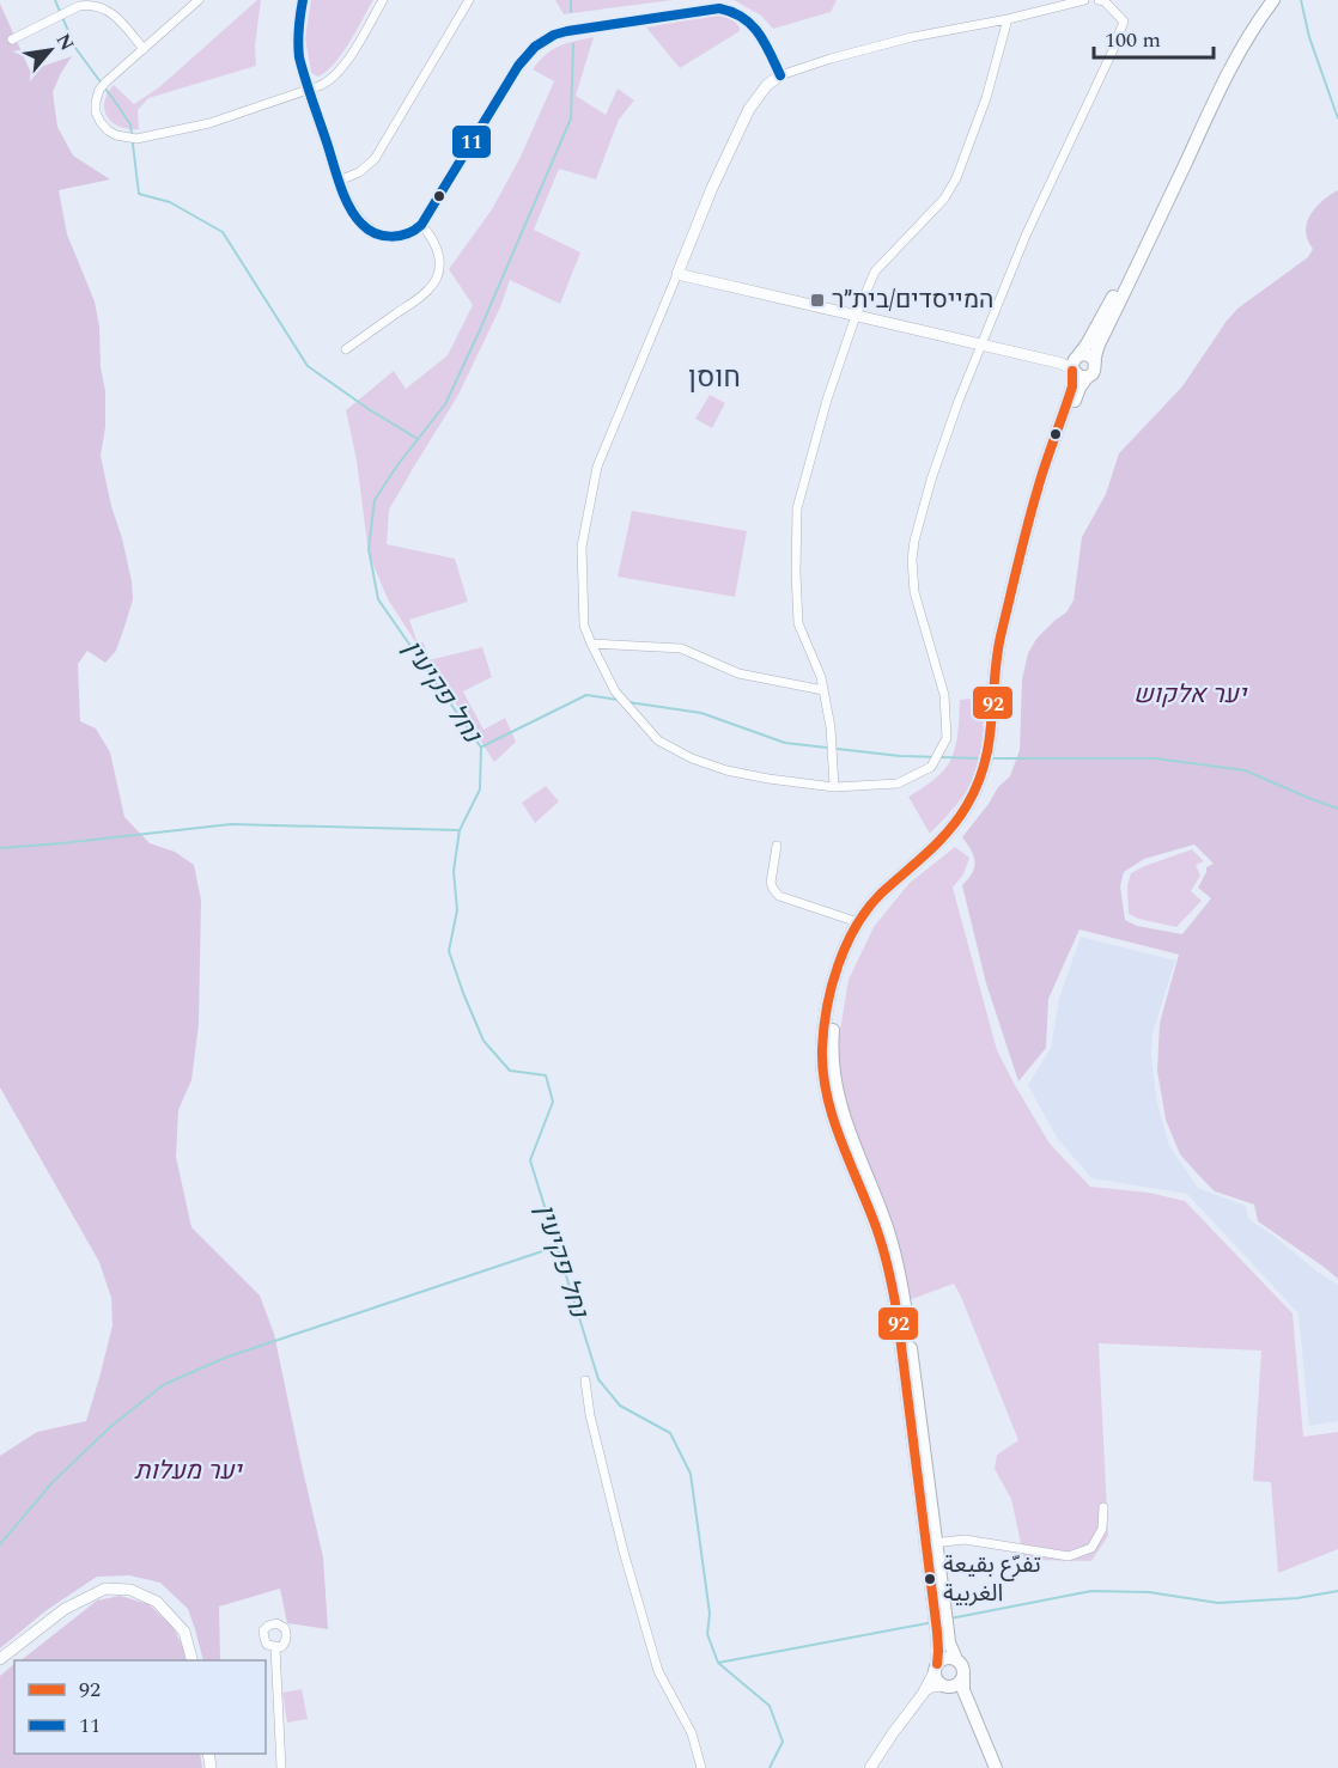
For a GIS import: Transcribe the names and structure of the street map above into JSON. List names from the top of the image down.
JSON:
{
  "districts": ["חוסן"],
  "water": ["נחל פקיעין"],
  "parks": ["יער אלקוש", "יער מעלות"],
  "places": {
    "transit": ["המייסדים/בית״ר"],
    "other": ["تفرّع بقيعة الغربية"]
  },
  "lines": ["transit line 11", "transit line 92"],
  "legend": ["92", "11"],
  "scale_bar": "100 m",
  "north": "top right"
}
